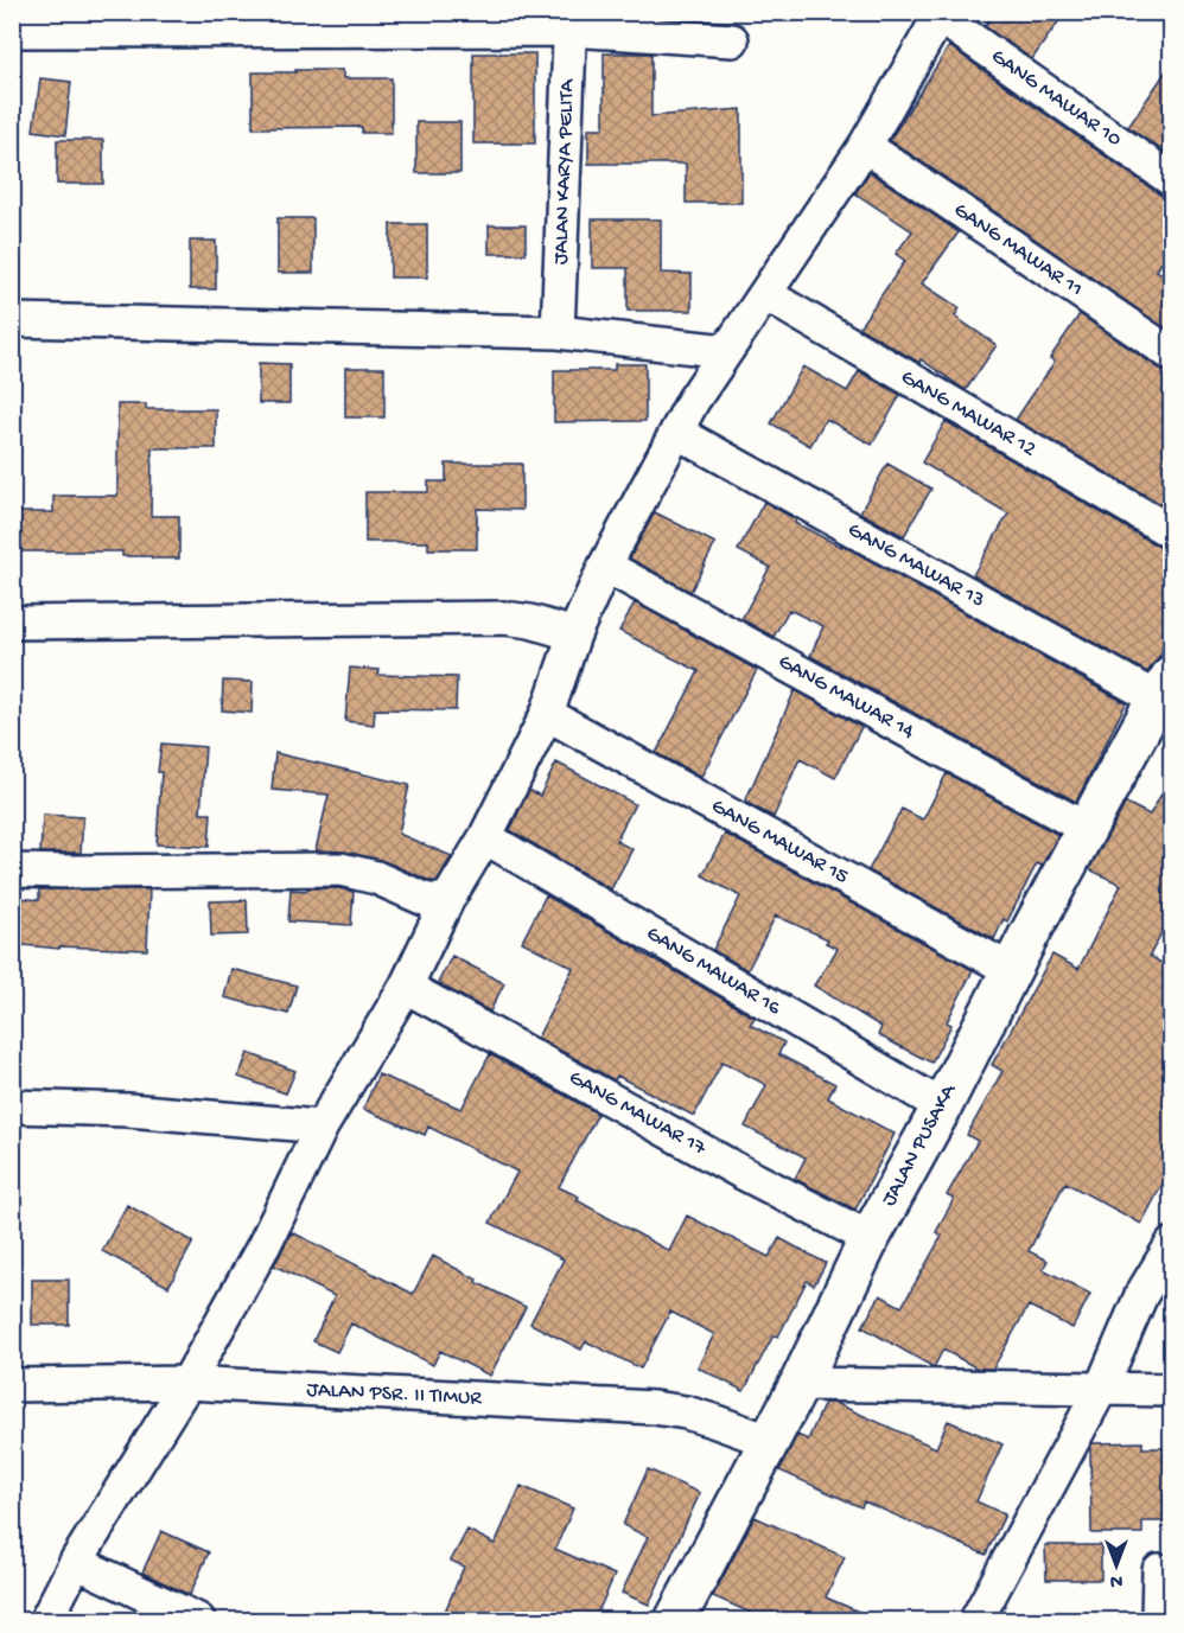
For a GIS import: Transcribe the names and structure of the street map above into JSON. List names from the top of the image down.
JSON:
{
  "streets": {
    "main road": ["JALAN PUSAKA"],
    "street": [
      "GANG MAWAR 10",
      "JALAN KARYA PELITA",
      "GANG MAWAR 11",
      "GANG MAWAR 12",
      "GANG MAWAR 13",
      "GANG MAWAR 14",
      "GANG MAWAR 15",
      "GANG MAWAR 16",
      "GANG MAWAR 17",
      "JALAN PSR. II TIMUR"
    ]
  },
  "crossings": [
    ["GANG MAWAR 13", "JALAN PUSAKA"],
    ["GANG MAWAR 14", "JALAN PUSAKA"],
    ["GANG MAWAR 15", "JALAN PUSAKA"],
    ["GANG MAWAR 16", "JALAN PUSAKA"],
    ["GANG MAWAR 17", "JALAN PUSAKA"],
    ["JALAN PUSAKA", "JALAN PSR. II TIMUR"]
  ],
  "north": "bottom"
}
